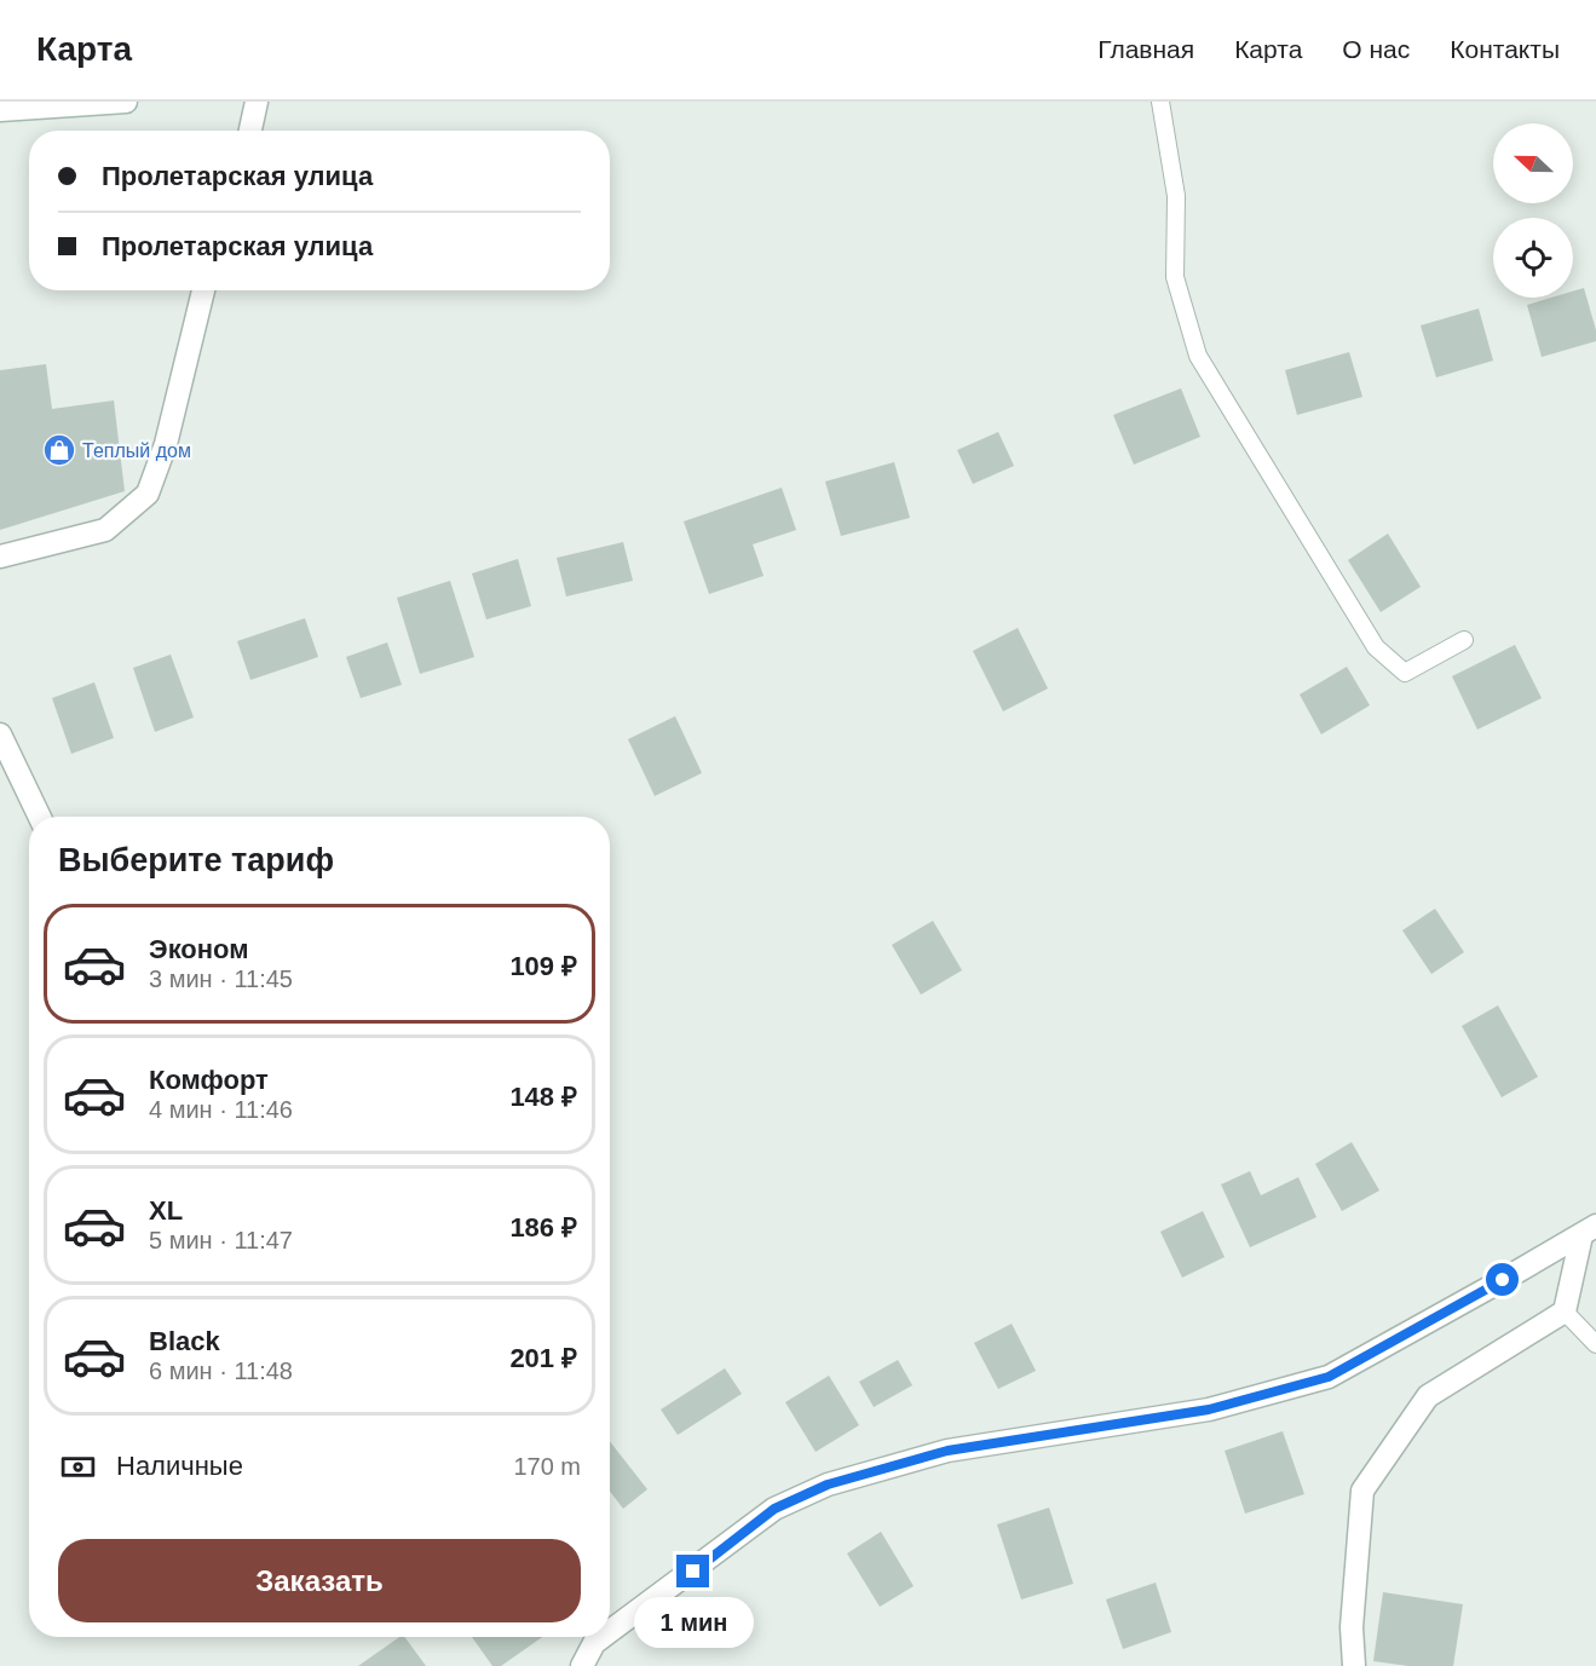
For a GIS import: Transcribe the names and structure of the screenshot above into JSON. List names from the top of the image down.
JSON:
{
  "places": {
    "shop": ["Теплый дом"]
  },
  "north": "left",
  "page": {
    "header": "Карта",
    "nav": [
      "Главная",
      "Карта",
      "О нас",
      "Контакты"
    ],
    "banner": ["Пролетарская улица", "Пролетарская улица"],
    "heading": "Выберите тариф",
    "list": [
      {
        "name": "Эконом",
        "note": "3 мин · 11:45",
        "value": "109 ₽"
      },
      {
        "name": "Комфорт",
        "note": "4 мин · 11:46",
        "value": "148 ₽"
      },
      {
        "name": "XL",
        "note": "5 мин · 11:47",
        "value": "186 ₽"
      },
      {
        "name": "Black",
        "note": "6 мин · 11:48",
        "value": "201 ₽"
      }
    ],
    "pay": ["Наличные", "170 m"],
    "buttons": "Заказать",
    "bubble": "1 мин"
  }
}
